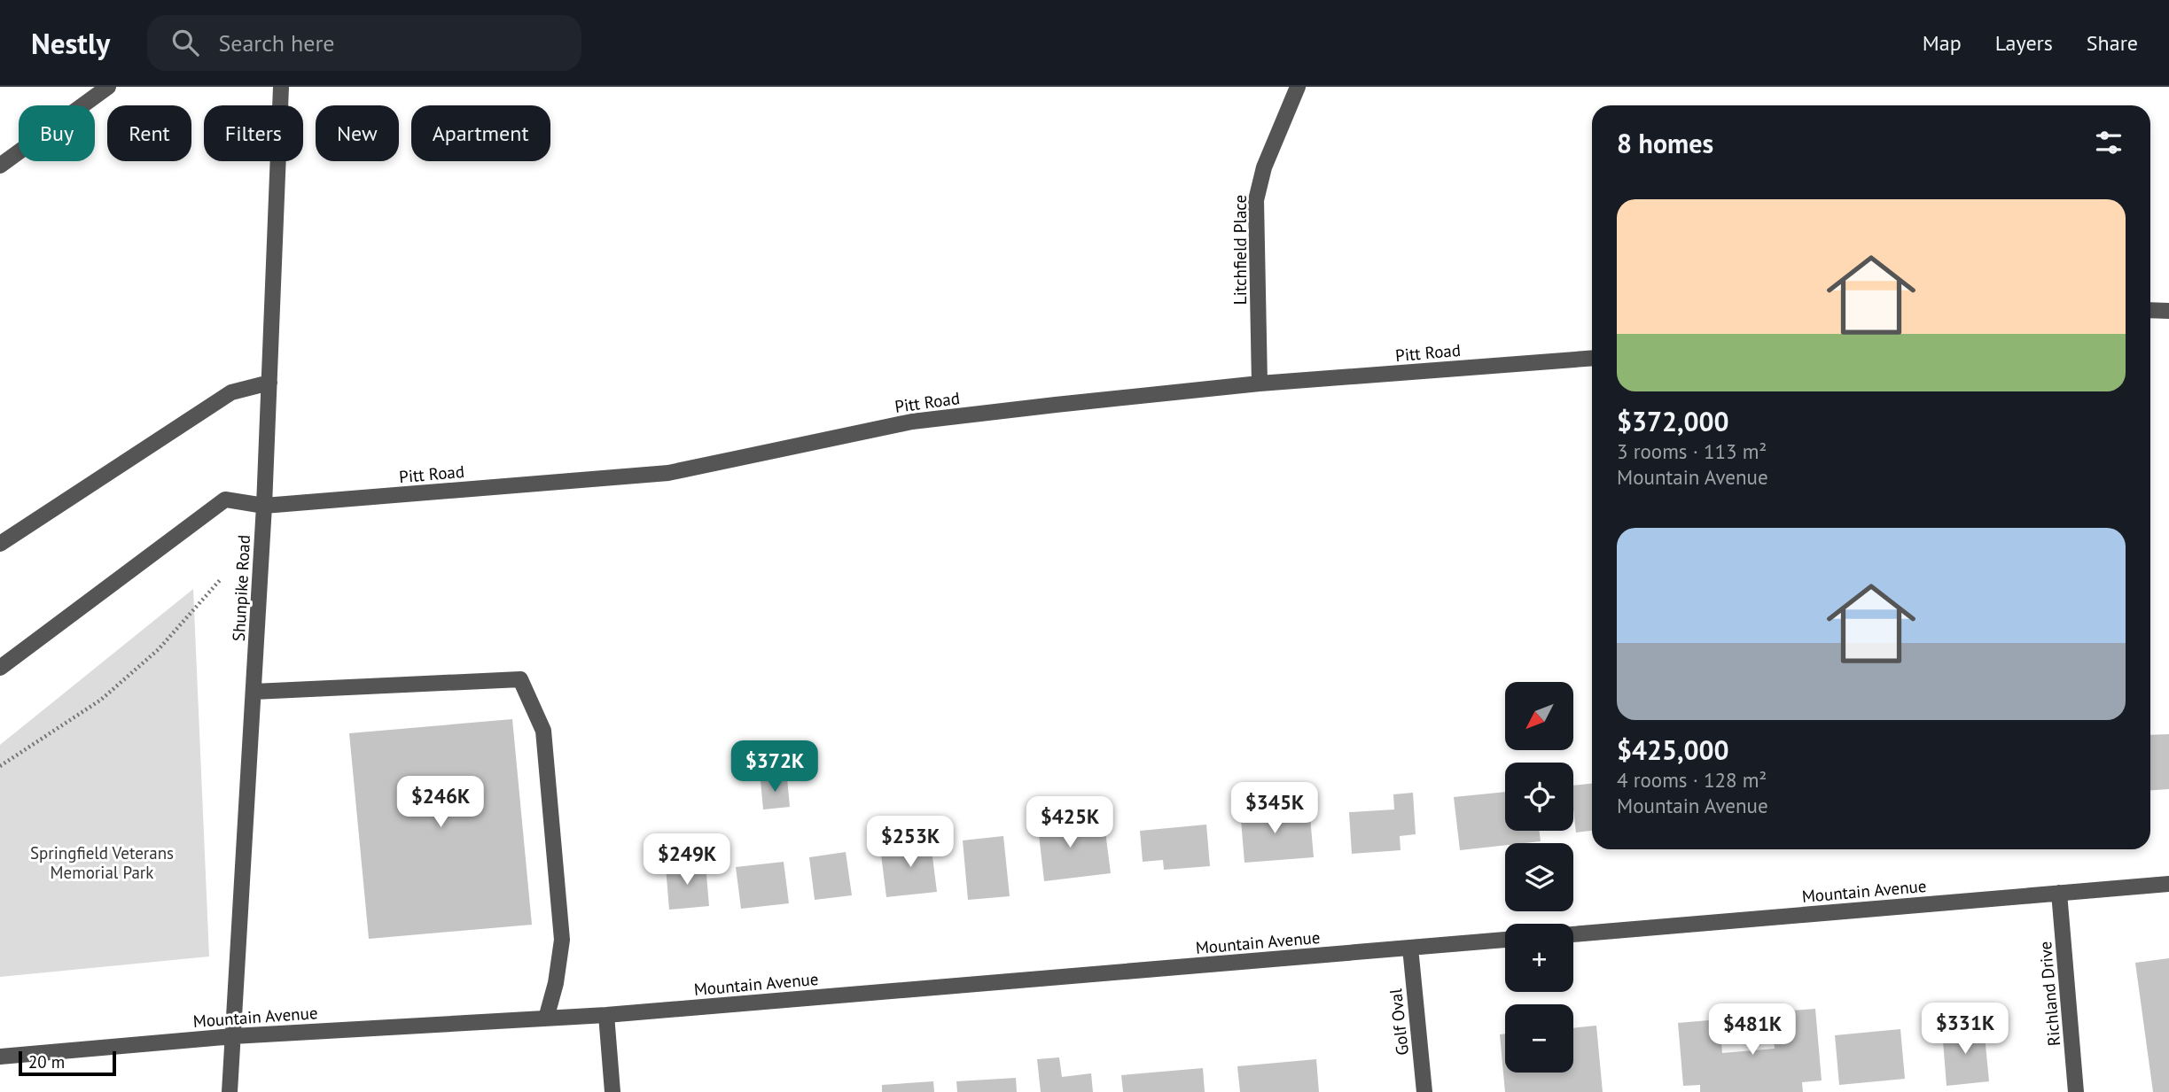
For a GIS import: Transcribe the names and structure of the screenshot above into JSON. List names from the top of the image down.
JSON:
{
  "streets": {
    "street": [
      "Litchfield Place",
      "Pitt Road",
      "Shunpike Road",
      "Mountain Avenue",
      "Richland Drive",
      "Golf Oval"
    ]
  },
  "crossings": [
    ["Litchfield Place", "Pitt Road"],
    ["Pitt Road", "Shunpike Road"],
    ["Shunpike Road", "Mountain Avenue"],
    ["Mountain Avenue", "Richland Drive"],
    ["Mountain Avenue", "Golf Oval"]
  ],
  "parks": ["Springfield Veterans Memorial Park"],
  "scale_bar": "20 m",
  "north": "bottom left",
  "page": {
    "header": "Nestly",
    "search": "Search here",
    "nav": ["Map", "Layers", "Share"],
    "chip": [
      "Buy",
      "Rent",
      "Filters",
      "New",
      "Apartment"
    ],
    "heading": "8 homes",
    "list": [
      {
        "name": "$372,000",
        "note": "3 rooms · 113 m² · Mountain Avenue"
      },
      {
        "name": "$425,000",
        "note": "4 rooms · 128 m² · Mountain Avenue"
      }
    ],
    "map_buttons": ["+", "−"],
    "price": [
      "$372K",
      "$246K",
      "$345K",
      "$425K",
      "$253K",
      "$249K",
      "$331K",
      "$481K"
    ],
    "scale": "20 m"
  }
}
